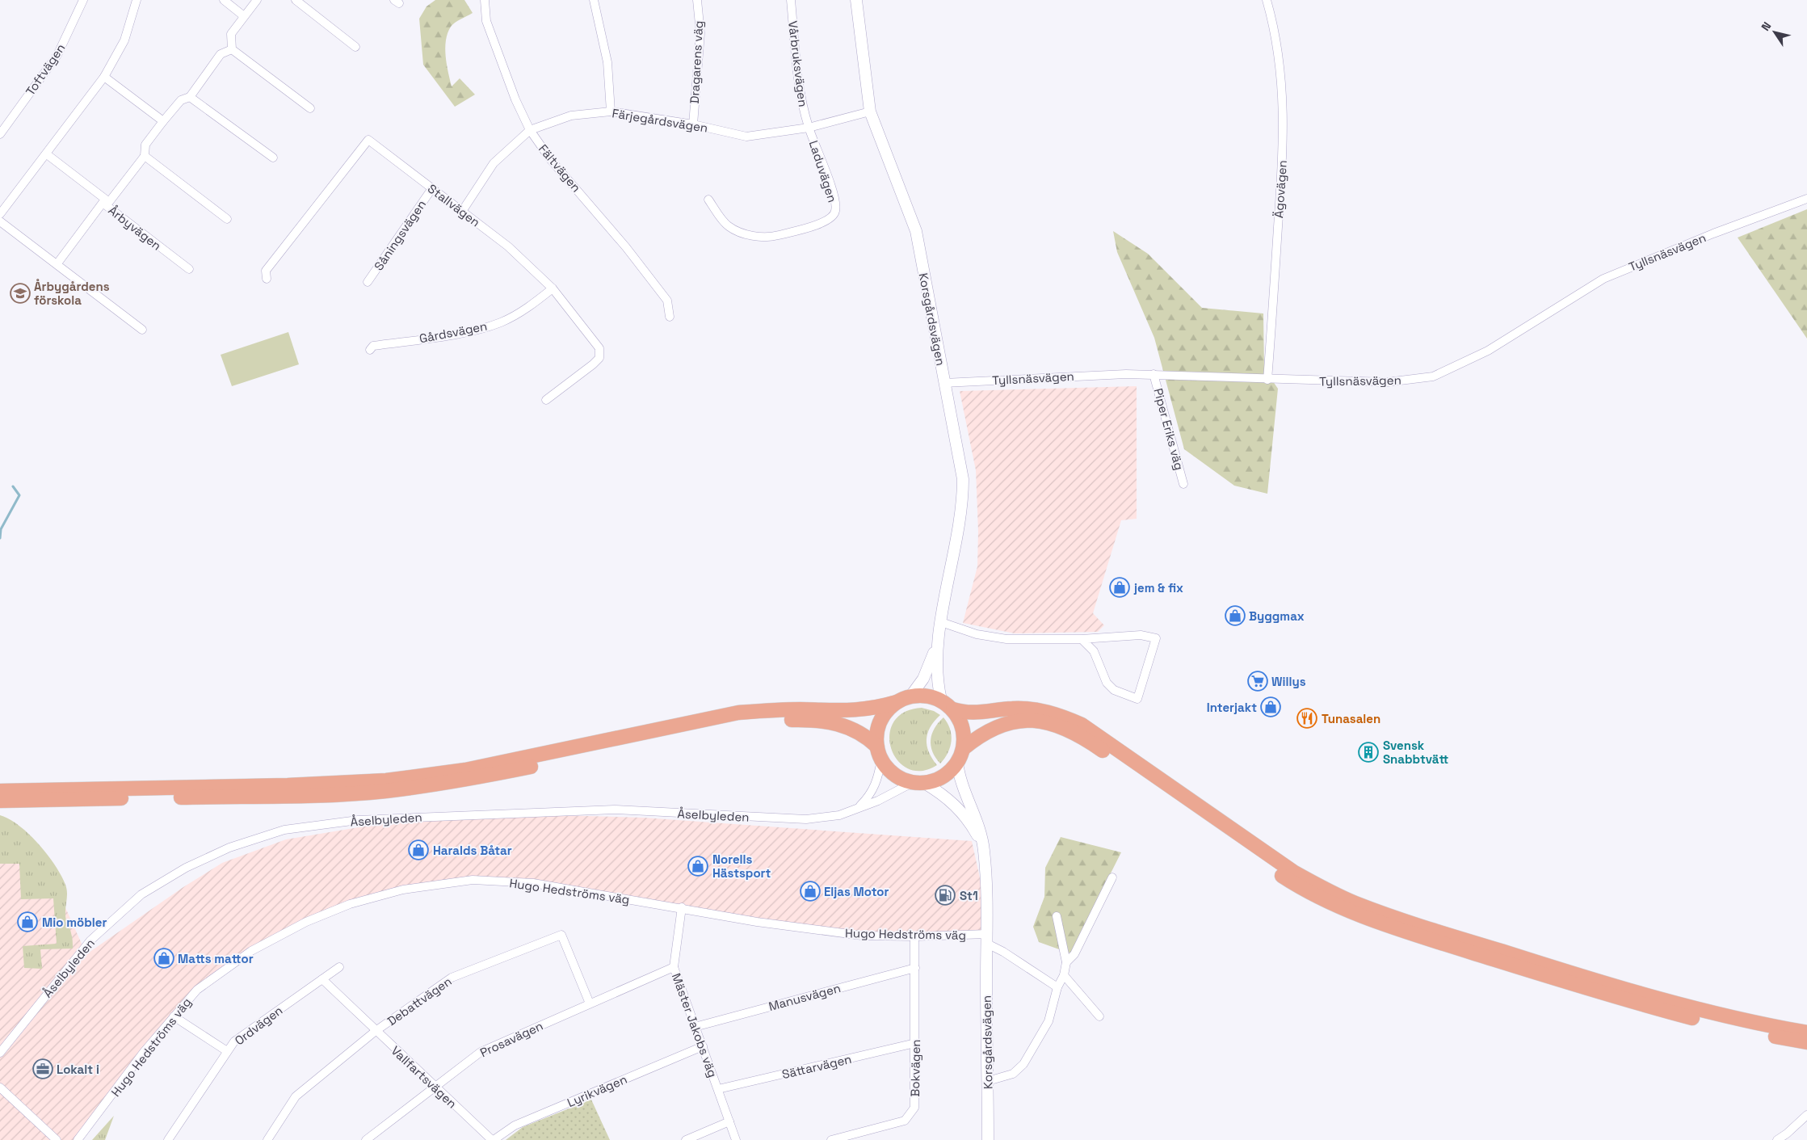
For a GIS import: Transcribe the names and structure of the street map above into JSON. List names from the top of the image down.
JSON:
{
  "streets": {
    "street": [
      "Dragarens väg",
      "Vårbruksvägen",
      "Toftvägen",
      "Färjegårdsvägen",
      "Fältvägen",
      "Laduvägen",
      "Ägovägen",
      "Stallvägen",
      "Årbyvägen",
      "Såningsvägen",
      "Tyllsnäsvägen",
      "Korsgårdsvägen",
      "Gårdsvägen",
      "Piper Eriks väg",
      "Åselbyleden",
      "Hugo Hedströms väg",
      "Manusvägen",
      "Debattvägen",
      "Ordvägen",
      "Mäster Jakobs väg",
      "Prosavägen",
      "Sättarvägen",
      "Bokvägen",
      "Vallfartsvägen",
      "Lyrikvägen"
    ]
  },
  "crossings": [
    ["Dragarens väg", "Färjegårdsvägen"],
    ["Vårbruksvägen", "Färjegårdsvägen"],
    ["Vårbruksvägen", "Laduvägen"],
    ["Färjegårdsvägen", "Fältvägen"],
    ["Färjegårdsvägen", "Laduvägen"],
    ["Färjegårdsvägen", "Stallvägen"],
    ["Färjegårdsvägen", "Korsgårdsvägen"],
    ["Ägovägen", "Tyllsnäsvägen"],
    ["Stallvägen", "Såningsvägen"],
    ["Stallvägen", "Gårdsvägen"],
    ["Tyllsnäsvägen", "Korsgårdsvägen"],
    ["Tyllsnäsvägen", "Piper Eriks väg"],
    ["Korsgårdsvägen", "Åselbyleden"],
    ["Korsgårdsvägen", "Hugo Hedströms väg"],
    ["Hugo Hedströms väg", "Mäster Jakobs väg"],
    ["Hugo Hedströms väg", "Bokvägen"],
    ["Manusvägen", "Mäster Jakobs väg"],
    ["Manusvägen", "Bokvägen"],
    ["Debattvägen", "Prosavägen"],
    ["Debattvägen", "Vallfartsvägen"],
    ["Ordvägen", "Vallfartsvägen"],
    ["Mäster Jakobs väg", "Prosavägen"],
    ["Mäster Jakobs väg", "Sättarvägen"],
    ["Mäster Jakobs väg", "Lyrikvägen"],
    ["Prosavägen", "Vallfartsvägen"],
    ["Sättarvägen", "Bokvägen"],
    ["Vallfartsvägen", "Lyrikvägen"]
  ],
  "places": {
    "school or university": ["Årbygårdens förskola"],
    "shop": [
      "jem & fix",
      "Byggmax",
      "Interjakt",
      "Haralds Båtar",
      "Norells Hästsport",
      "Eljas Motor",
      "Mio möbler",
      "Matts mattor"
    ],
    "supermarket": ["Willys"],
    "restaurant": ["Tunasalen"],
    "building": ["Svensk Snabbtvätt"],
    "fuel station": ["St1"],
    "office": ["Lokalt i"]
  },
  "north": "top left"
}
